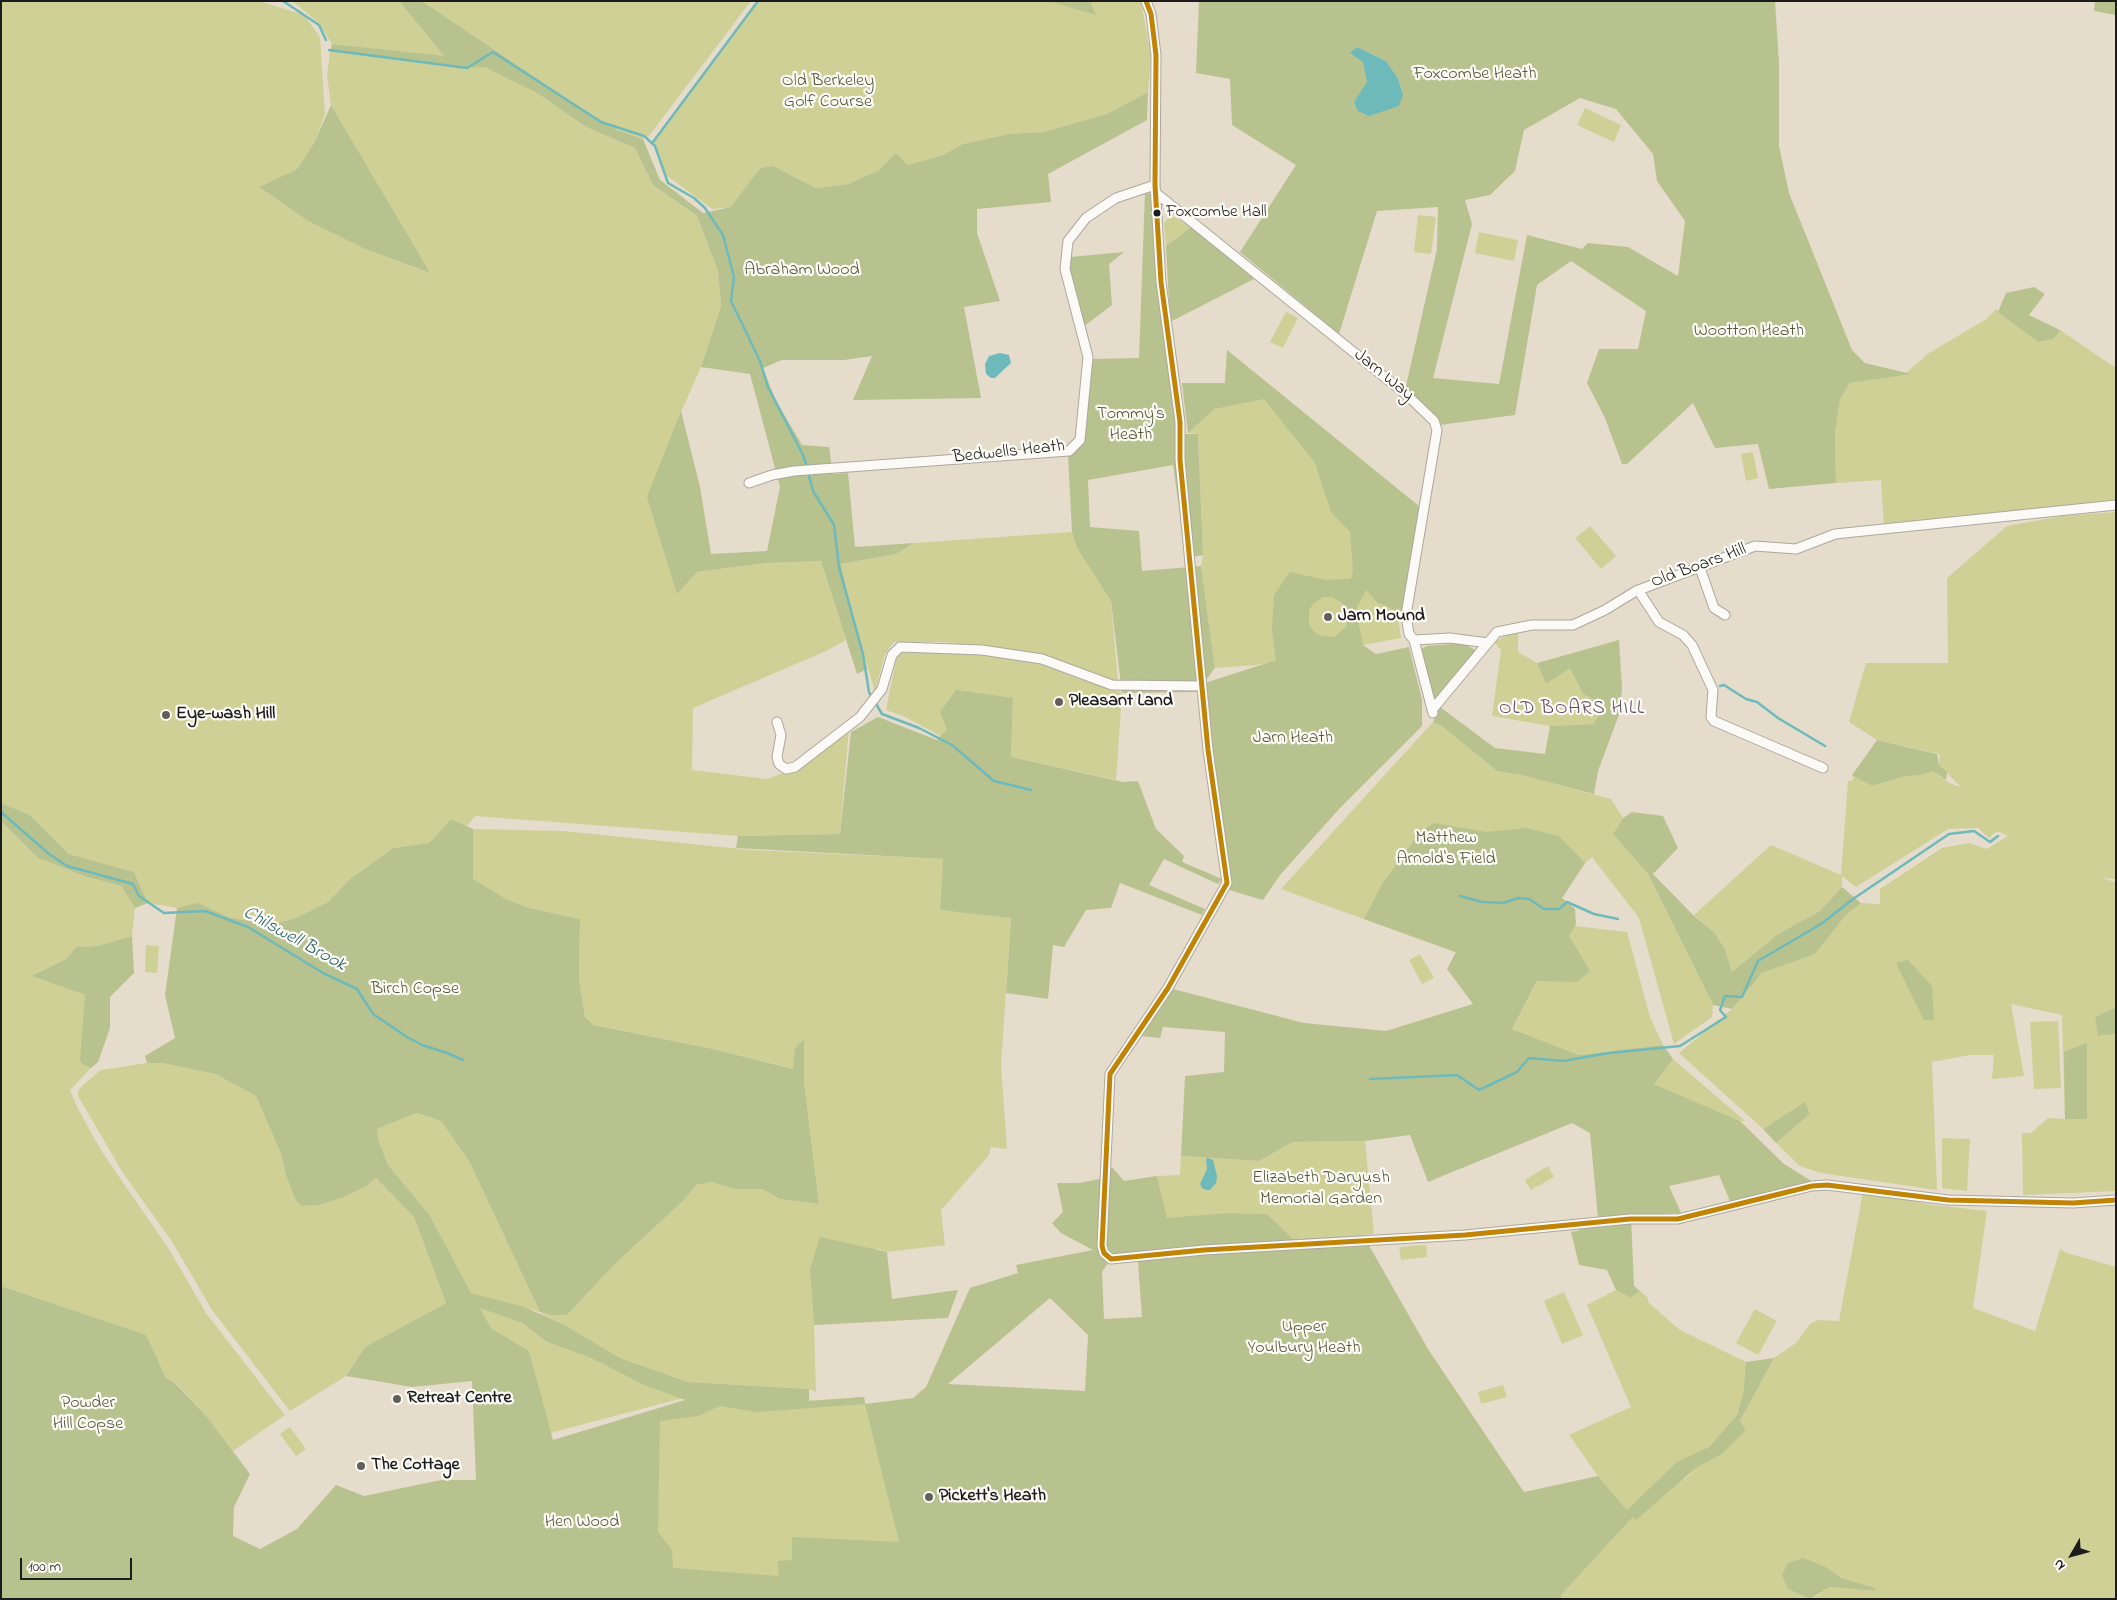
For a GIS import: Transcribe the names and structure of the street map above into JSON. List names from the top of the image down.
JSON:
{
  "streets": {
    "street": ["Jarn Way", "Bedwells Heath", "Old Boars Hill"]
  },
  "crossings": [
    ["Jarn Way", "Bedwells Heath"],
    ["Jarn Way", "Old Boars Hill"]
  ],
  "districts": ["OLD BOARS HILL"],
  "water": ["Chilswell Brook"],
  "parks": [
    "Foxcombe Heath",
    "Old Berkeley Golf Course",
    "Abraham Wood",
    "Wootton Heath",
    "Tommy's Heath",
    "Jarn Heath",
    "Matthew Arnold's Field",
    "Birch Copse",
    "Elizabeth Daryush Memorial Garden",
    "Upper Youlbury Heath",
    "Powder Hill Copse",
    "Hen Wood"
  ],
  "places": [
    "Foxcombe Hall",
    "Jarn Mound",
    "Pleasant Land",
    "Eye-wash Hill",
    "Retreat Centre",
    "The Cottage",
    "Pickett's Heath"
  ],
  "scale_bar": "100 m",
  "north": "bottom left"
}
